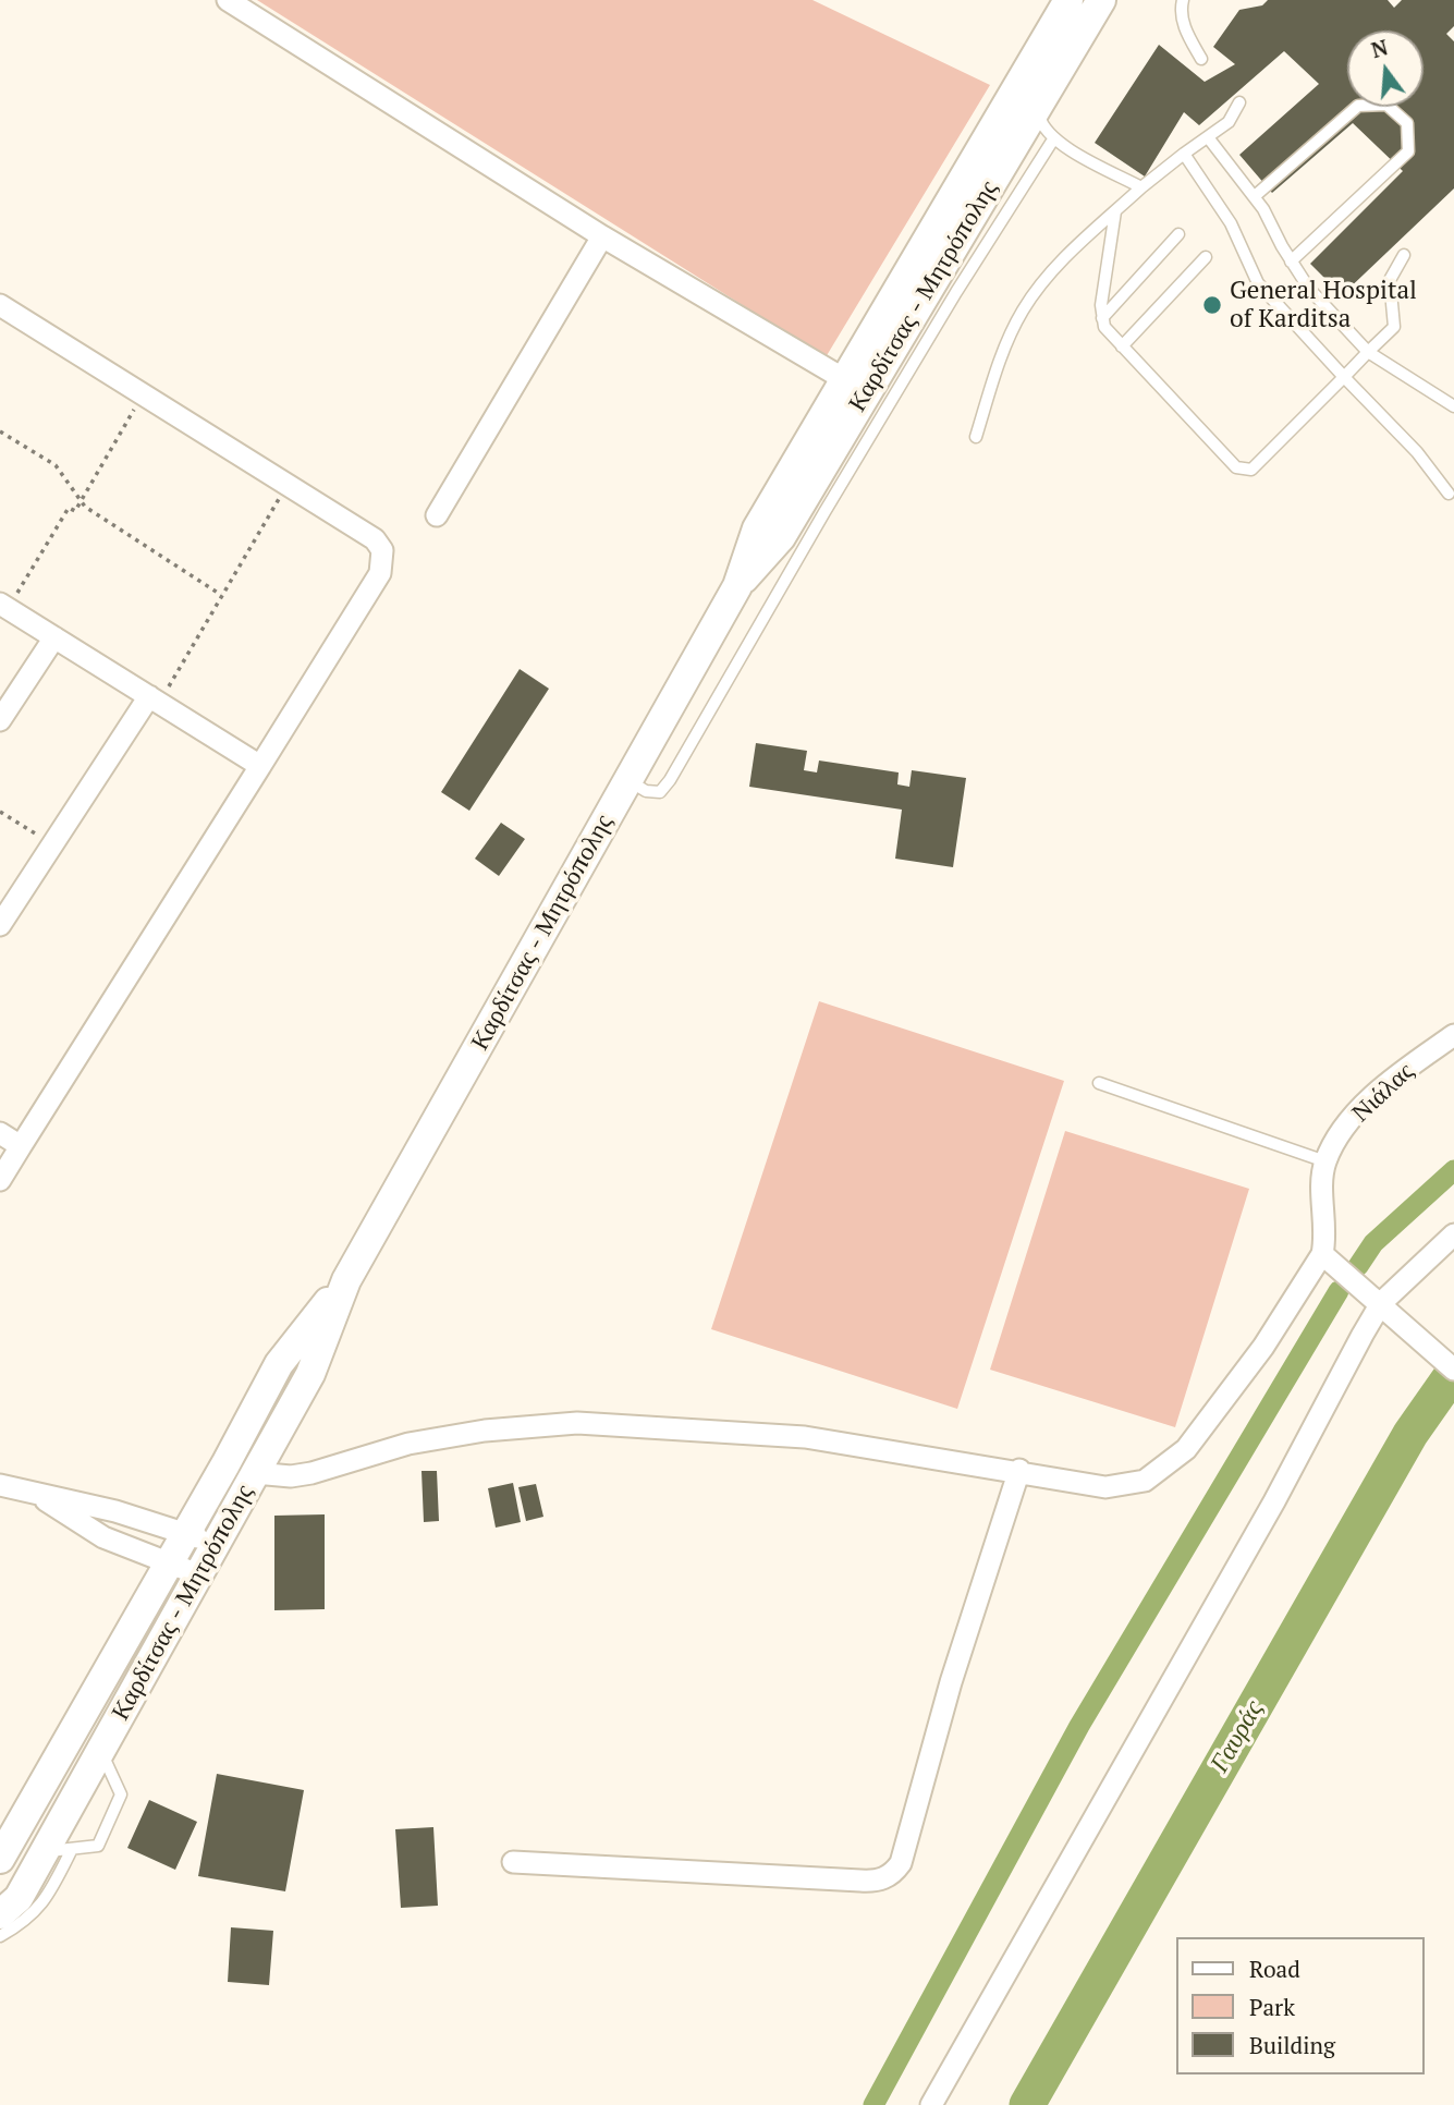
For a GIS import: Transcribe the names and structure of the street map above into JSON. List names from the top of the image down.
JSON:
{
  "streets": {
    "main road": ["Καρδίτσας - Μητρόπολης"],
    "street": ["Νιάλας"]
  },
  "water": ["Γαυράς"],
  "places": ["General Hospital of Karditsa"],
  "legend": ["Road", "Park", "Building"],
  "north": "top"
}
